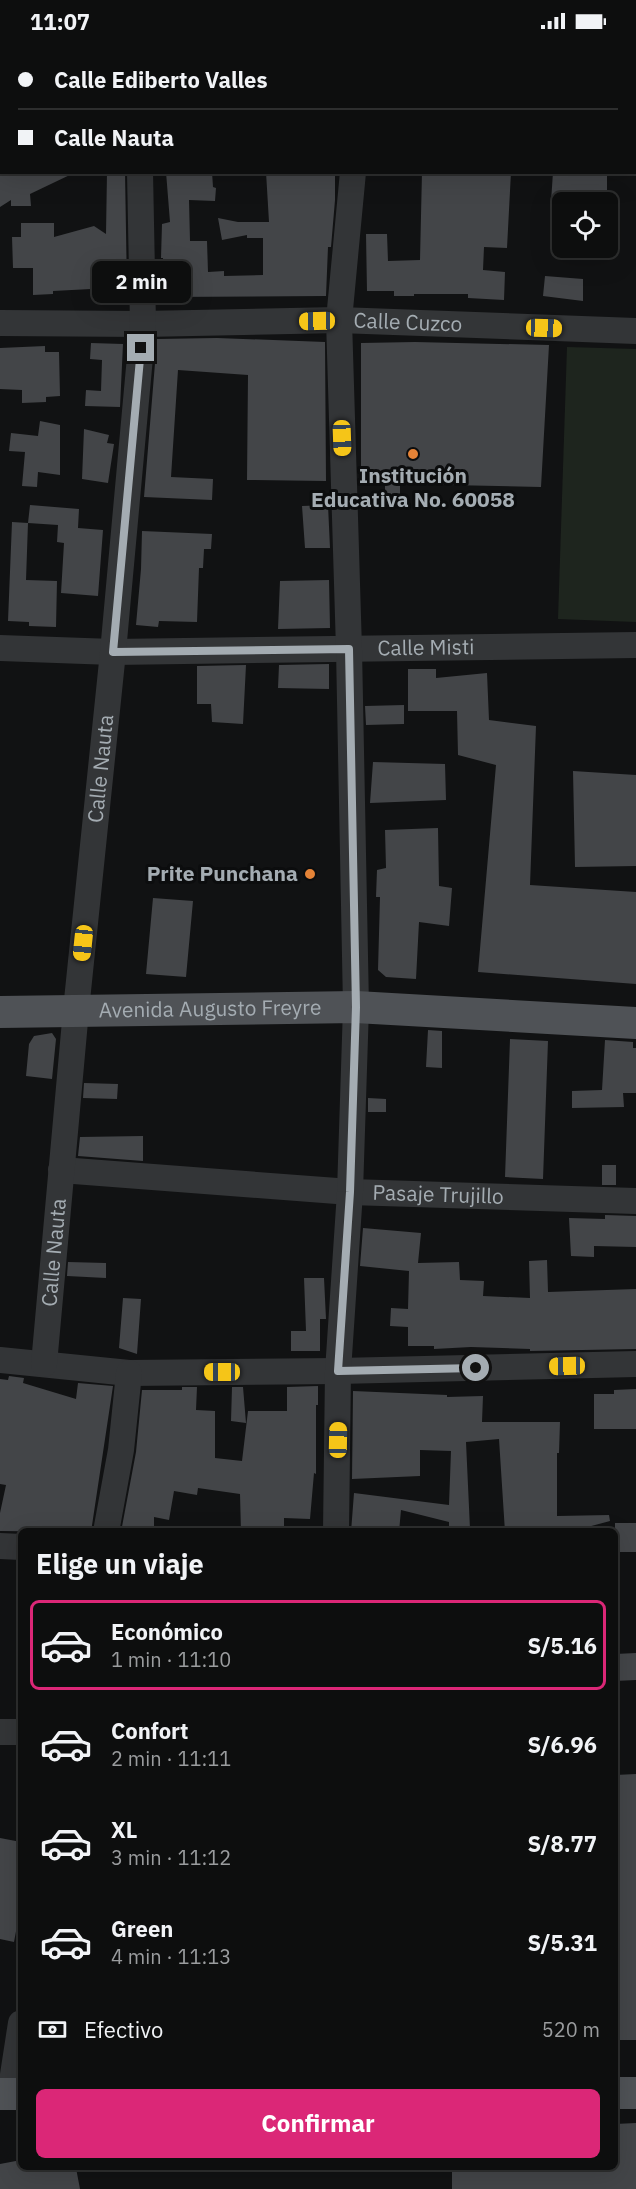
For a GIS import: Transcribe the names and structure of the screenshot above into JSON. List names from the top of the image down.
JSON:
{
  "streets": {
    "main road": ["Avenida Augusto Freyre"],
    "street": [
      "Calle Cuzco",
      "Calle Misti",
      "Calle Nauta",
      "Pasaje Trujillo"
    ]
  },
  "crossings": [
    ["Calle Cuzco", "Calle Nauta"],
    ["Calle Misti", "Calle Nauta"],
    ["Calle Nauta", "Avenida Augusto Freyre"],
    ["Calle Nauta", "Pasaje Trujillo"]
  ],
  "places": ["Institución Educativa No. 60058", "Prite Punchana"],
  "page": {
    "status": "11:07",
    "banner": ["Calle Ediberto Valles", "Calle Nauta"],
    "bubble": "2 min",
    "heading": "Elige un viaje",
    "list": [
      {
        "name": "Económico",
        "note": "1 min · 11:10",
        "value": "S/5.16"
      },
      {
        "name": "Confort",
        "note": "2 min · 11:11",
        "value": "S/6.96"
      },
      {
        "name": "XL",
        "note": "3 min · 11:12",
        "value": "S/8.77"
      },
      {
        "name": "Green",
        "note": "4 min · 11:13",
        "value": "S/5.31"
      }
    ],
    "pay": ["Efectivo", "520 m"],
    "buttons": "Confirmar"
  }
}
